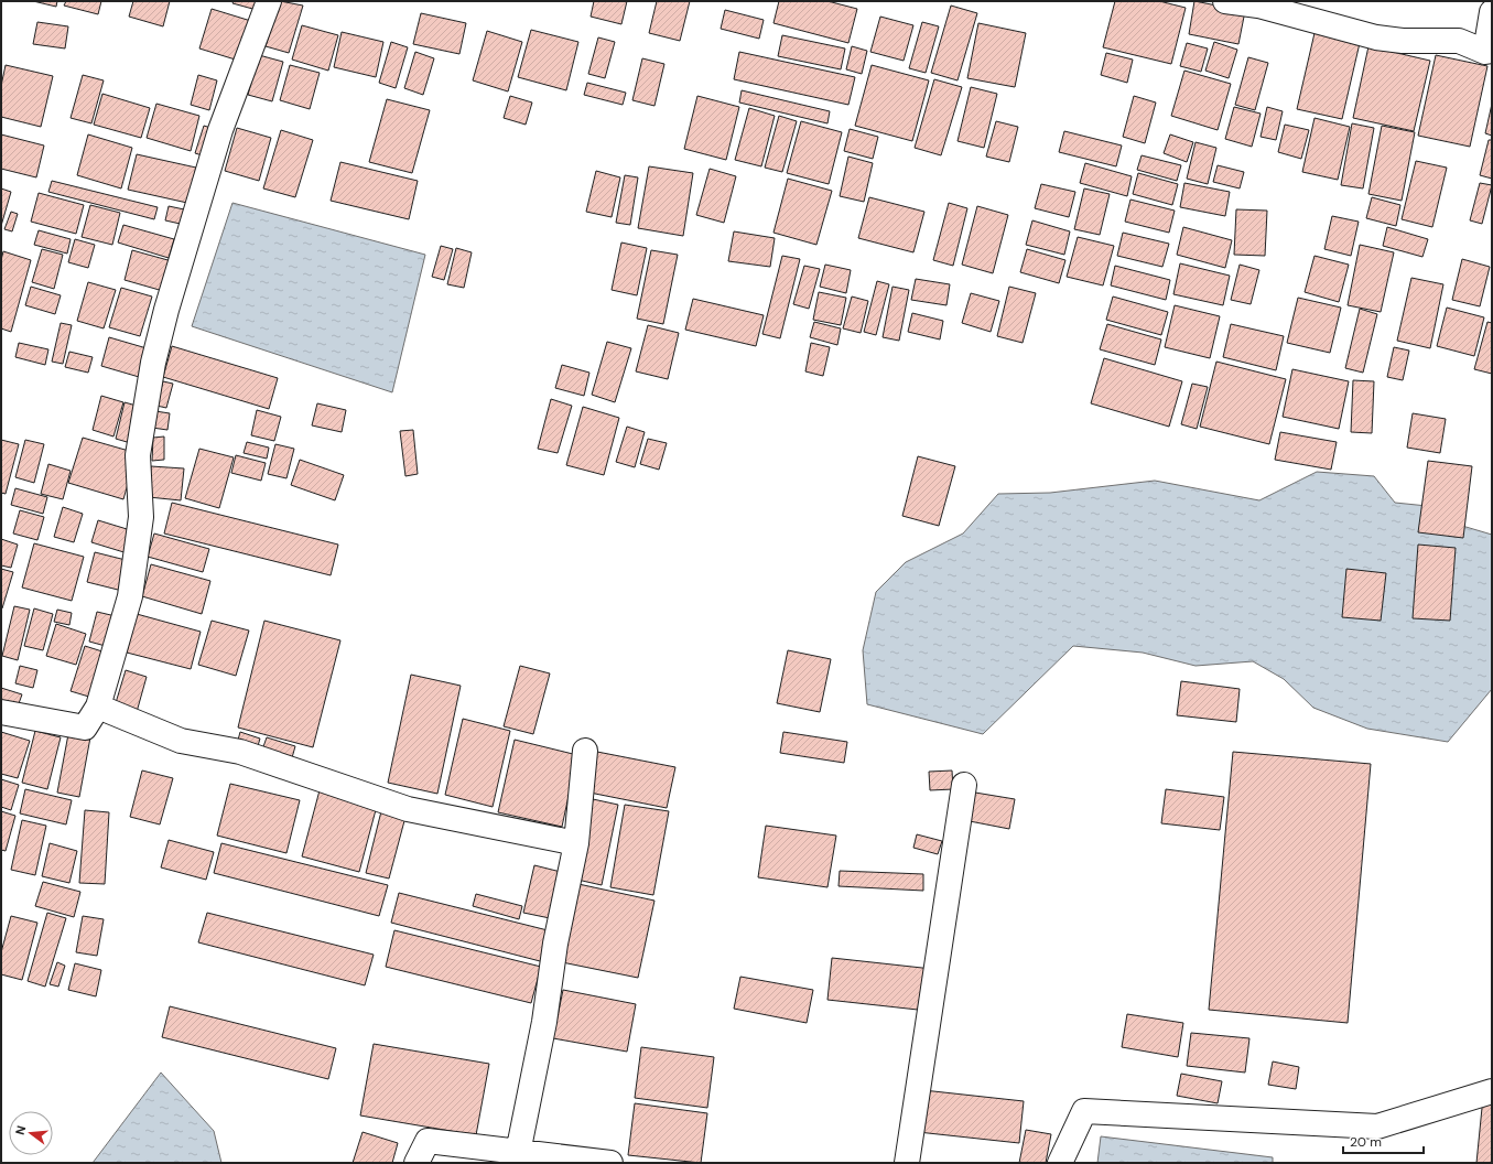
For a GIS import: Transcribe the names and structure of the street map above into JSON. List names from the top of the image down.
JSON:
{
  "scale_bar": "20 m",
  "north": "left"
}
